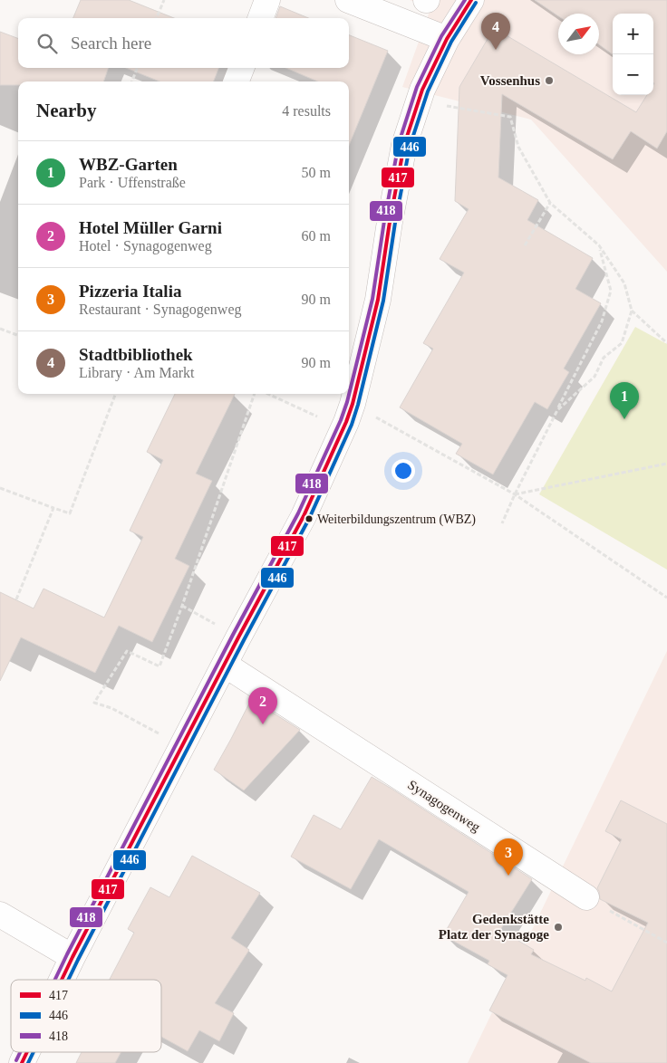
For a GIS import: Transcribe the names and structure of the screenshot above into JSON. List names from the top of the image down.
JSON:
{
  "streets": {
    "street": ["Synagogenweg"]
  },
  "places": ["Vossenhus", "Weiterbildungszentrum (WBZ)", "Gedenkstätte Platz der Synagoge"],
  "lines": ["transit line 417", "transit line 418", "transit line 446"],
  "legend": ["417", "446", "418"],
  "north": "top right",
  "page": {
    "pins": [
      "4",
      "1",
      "2",
      "3"
    ],
    "map_buttons": ["+", "−"],
    "search": "Search here",
    "heading": ["Nearby", "4 results"],
    "list": [
      {
        "mark": "1",
        "name": "WBZ-Garten",
        "note": "Park · Uffenstraße",
        "value": "50 m"
      },
      {
        "mark": "2",
        "name": "Hotel Müller Garni",
        "note": "Hotel · Synagogenweg",
        "value": "60 m"
      },
      {
        "mark": "3",
        "name": "Pizzeria Italia",
        "note": "Restaurant · Synagogenweg",
        "value": "90 m"
      },
      {
        "mark": "4",
        "name": "Stadtbibliothek",
        "note": "Library · Am Markt",
        "value": "90 m"
      }
    ]
  }
}
